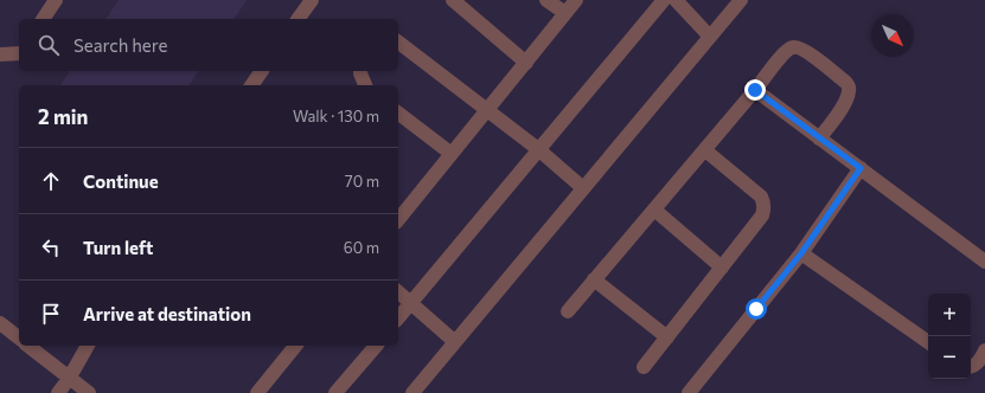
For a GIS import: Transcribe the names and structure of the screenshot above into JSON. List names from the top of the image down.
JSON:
{
  "north": "bottom right",
  "page": {
    "search": "Search here",
    "heading": ["2 min", "Walk · 130 m"],
    "list": [
      ["Continue", "70 m"],
      ["Turn left", "60 m"],
      "Arrive at destination"
    ],
    "map_buttons": ["+", "−"]
  }
}
